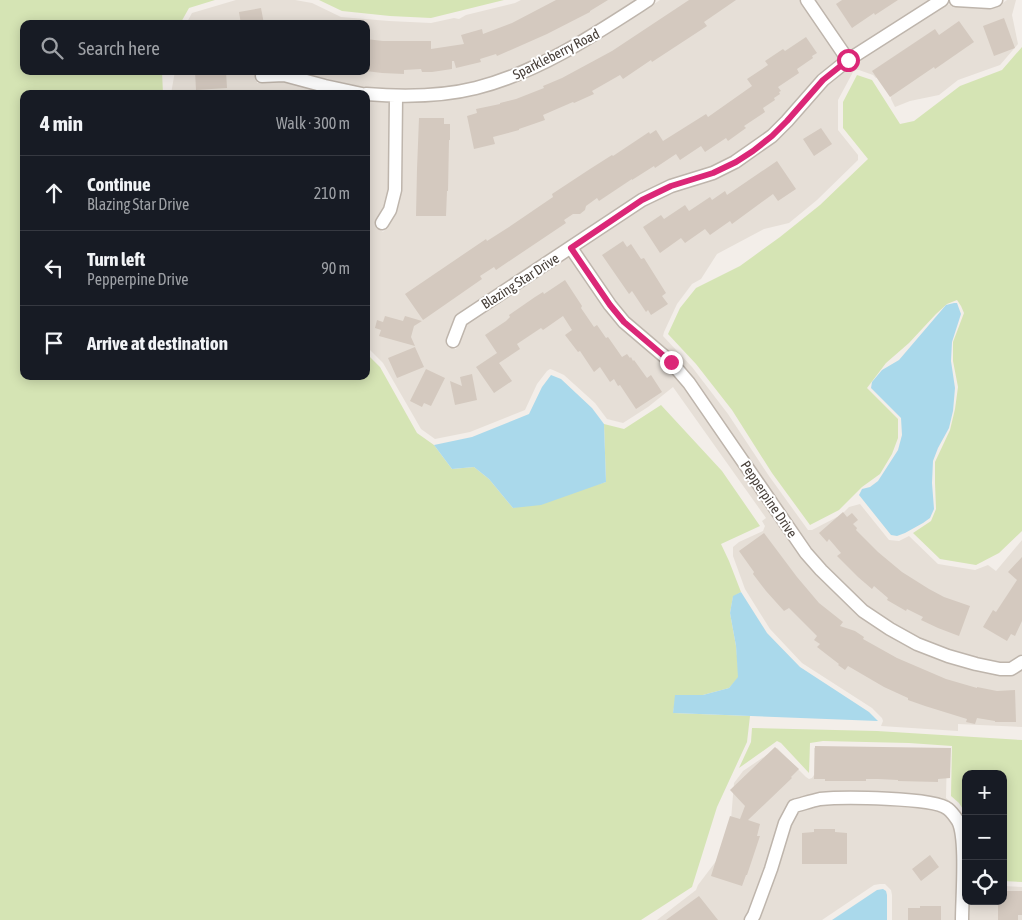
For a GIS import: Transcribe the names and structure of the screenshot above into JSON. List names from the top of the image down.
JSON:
{
  "streets": {
    "street": ["Sparkleberry Road", "Blazing Star Drive", "Pepperpine Drive"]
  },
  "crossings": [
    ["Blazing Star Drive", "Pepperpine Drive"]
  ],
  "page": {
    "search": "Search here",
    "heading": ["4 min", "Walk · 300 m"],
    "list": [
      ["Continue", "Blazing Star Drive", "210 m"],
      ["Turn left", "Pepperpine Drive", "90 m"],
      "Arrive at destination"
    ],
    "map_buttons": ["+", "−"]
  }
}
